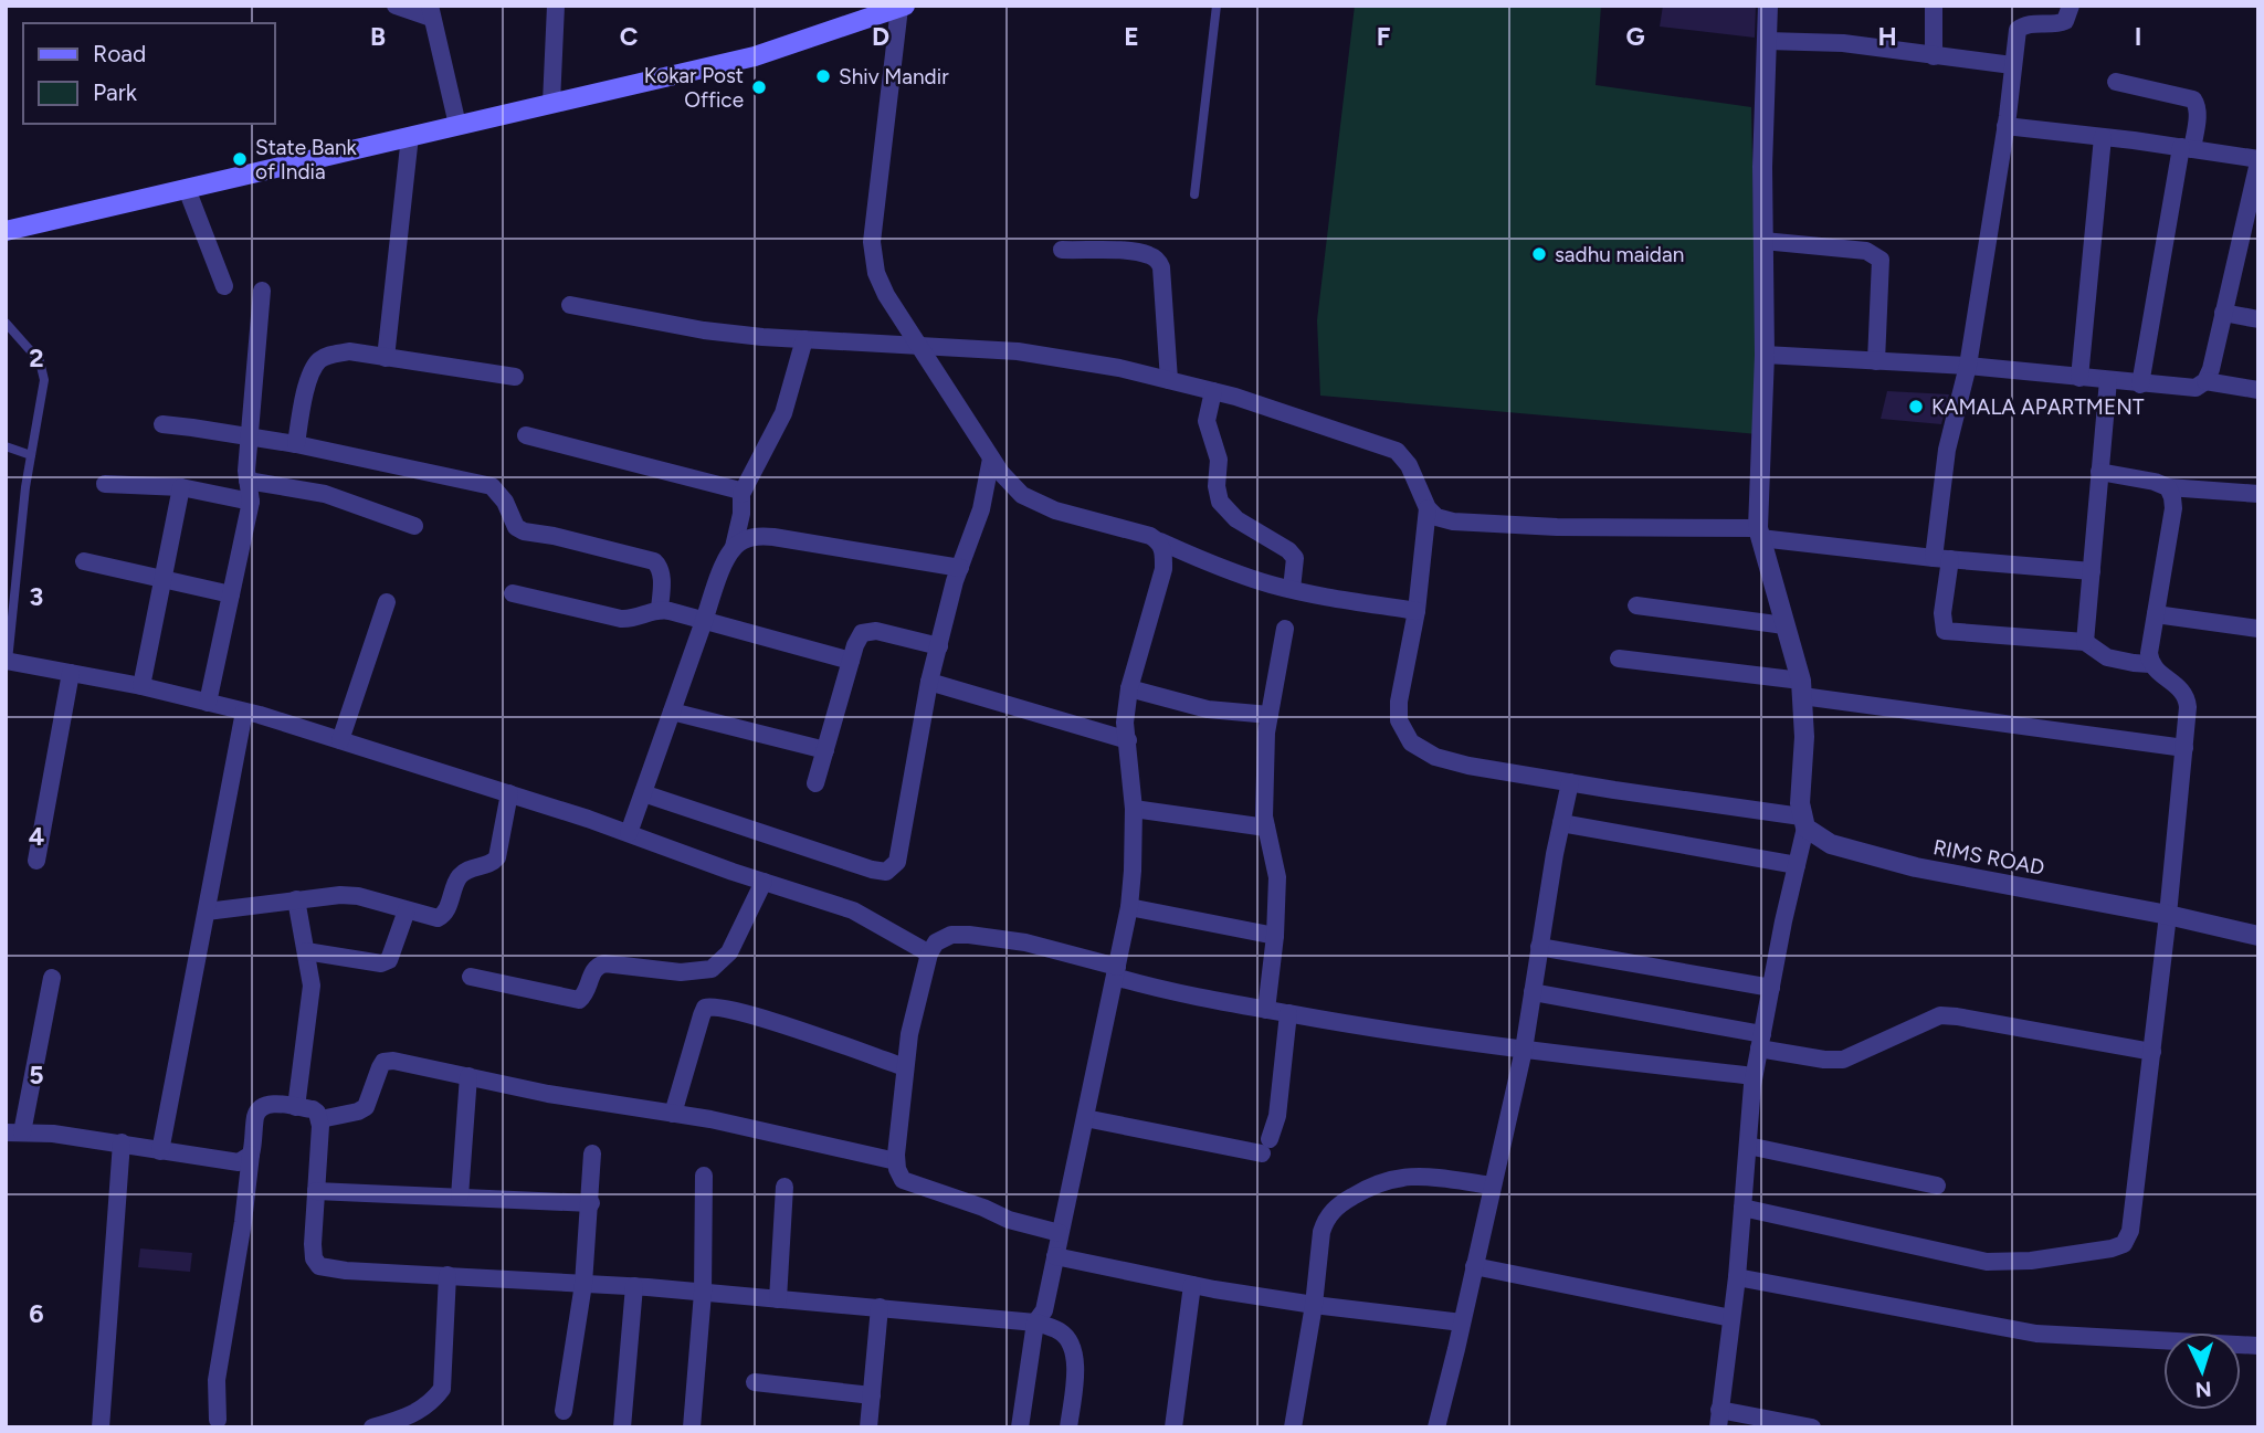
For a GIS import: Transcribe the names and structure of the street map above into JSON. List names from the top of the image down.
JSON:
{
  "streets": {
    "street": ["RIMS ROAD"]
  },
  "places": [
    "Shiv Mandir",
    "Kokar Post Office",
    "State Bank of India",
    "sadhu maidan",
    "KAMALA APARTMENT"
  ],
  "legend": ["Road", "Park"],
  "north": "bottom",
  "grid": {
    "columns": [
      "B",
      "C",
      "D",
      "E",
      "F",
      "G",
      "H",
      "I"
    ],
    "rows": [
      "2",
      "3",
      "4",
      "5",
      "6"
    ]
  }
}
